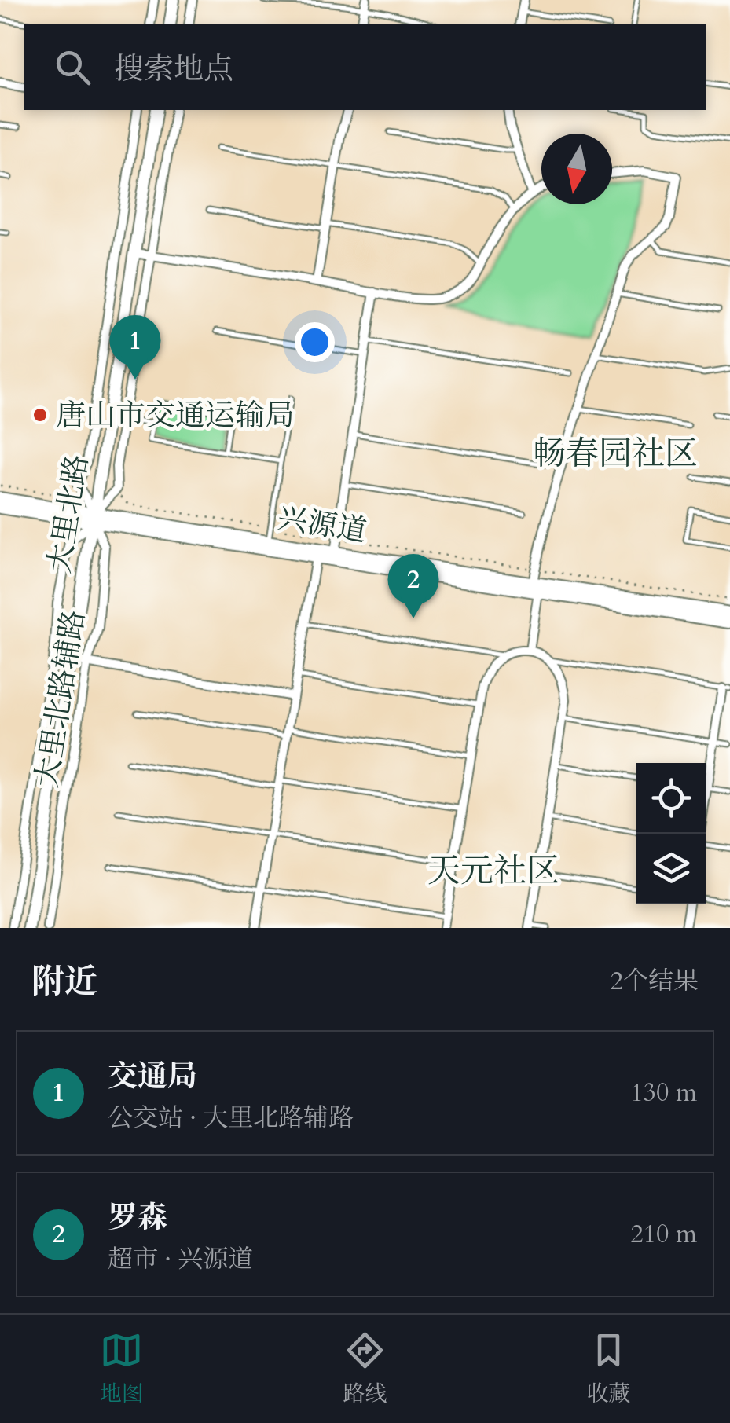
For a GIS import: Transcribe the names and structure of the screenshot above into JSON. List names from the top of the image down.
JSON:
{
  "streets": {
    "main road": ["大里北路", "兴源道"],
    "street": ["大里北路辅路"]
  },
  "crossings": [
    ["大里北路", "兴源道"],
    ["大里北路", "大里北路辅路"],
    ["兴源道", "大里北路辅路"]
  ],
  "districts": ["畅春园社区", "天元社区"],
  "places": ["唐山市交通运输局"],
  "north": "bottom",
  "page": {
    "search": "搜索地点",
    "pins": ["1", "2"],
    "heading": ["附近", "2个结果"],
    "list": [
      {
        "mark": "1",
        "name": "交通局",
        "note": "公交站 · 大里北路辅路",
        "value": "130 m"
      },
      {
        "mark": "2",
        "name": "罗森",
        "note": "超市 · 兴源道",
        "value": "210 m"
      }
    ],
    "nav": ["地图", "路线", "收藏"]
  }
}
